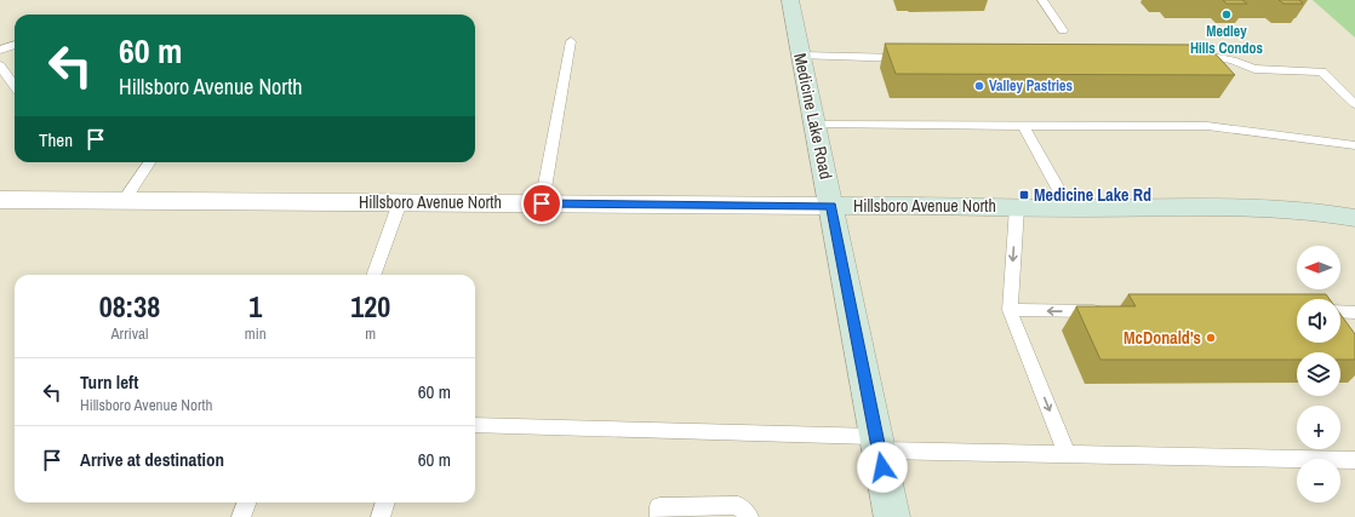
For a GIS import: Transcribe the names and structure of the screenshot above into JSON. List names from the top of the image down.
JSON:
{
  "streets": {
    "street": ["Medicine Lake Road", "Hillsboro Avenue North"]
  },
  "crossings": [
    ["Medicine Lake Road", "Hillsboro Avenue North"]
  ],
  "places": {
    "other": ["Medley Hills Condos", "Valley Pastries", "McDonald's"],
    "transit": ["Medicine Lake Rd"]
  },
  "north": "left",
  "page": {
    "turn": ["60 m", "Hillsboro Avenue North"],
    "then": "Then",
    "map_buttons": ["+", "−"],
    "eta": [
      "08:38",
      "Arrival",
      "1",
      "min",
      "120",
      "m"
    ],
    "list": [
      {
        "name": "Turn left",
        "note": "Hillsboro Avenue North",
        "value": "60 m"
      },
      {
        "name": "Arrive at destination",
        "value": "60 m"
      }
    ]
  }
}
